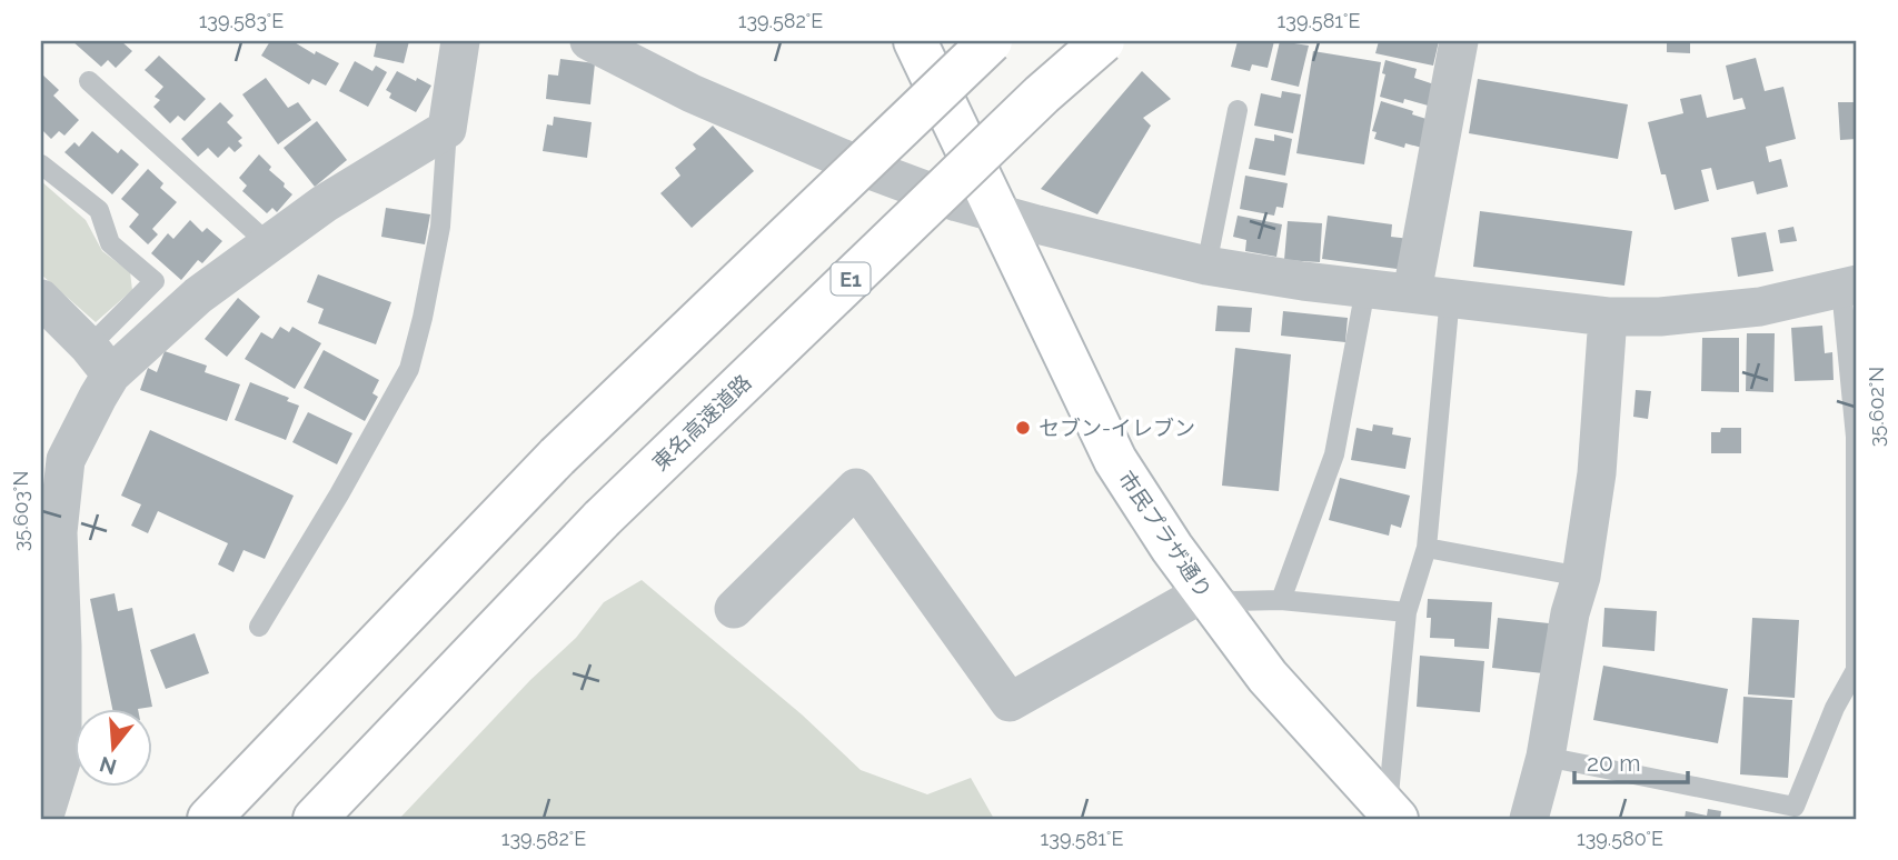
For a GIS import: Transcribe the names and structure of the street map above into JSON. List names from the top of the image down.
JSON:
{
  "streets": {
    "main road": ["E1", "東名高速道路", "市民プラザ通り"]
  },
  "places": ["セブン-イレブン"],
  "scale_bar": "20 m",
  "north": "bottom",
  "coordinates": [
    "139.583°E",
    "139.582°E",
    "139.581°E",
    "35.602°N",
    "35.603°N",
    "139.580°E"
  ]
}
